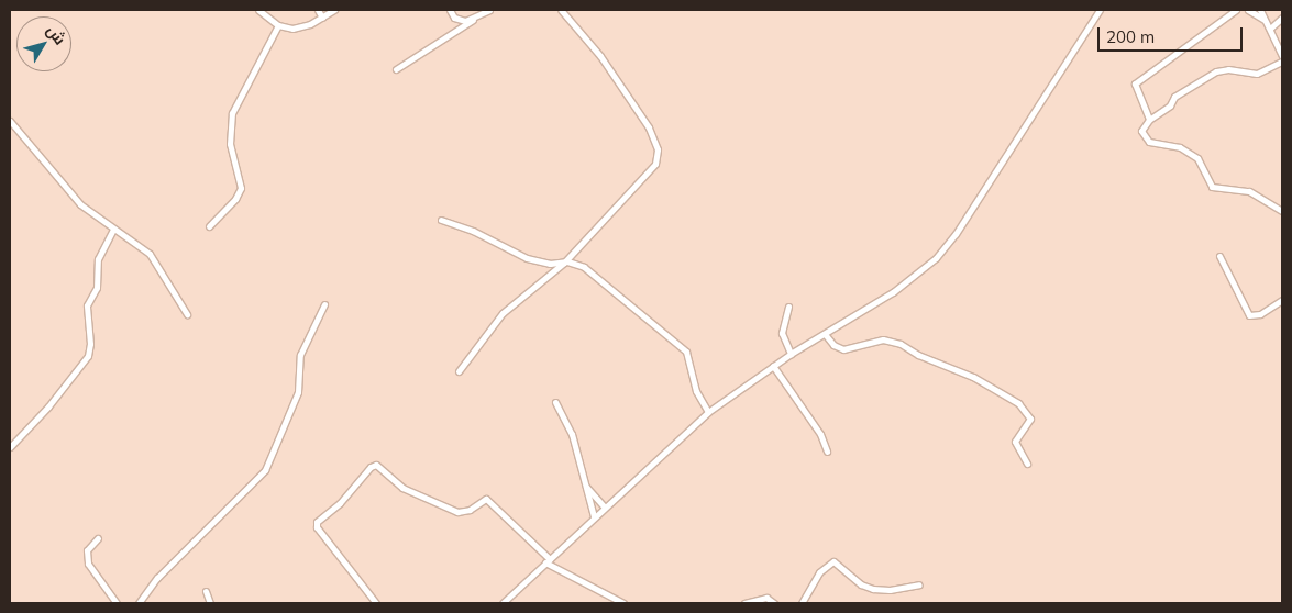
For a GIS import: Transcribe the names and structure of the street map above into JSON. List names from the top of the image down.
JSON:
{
  "scale_bar": "200 m",
  "north": "top right"
}
